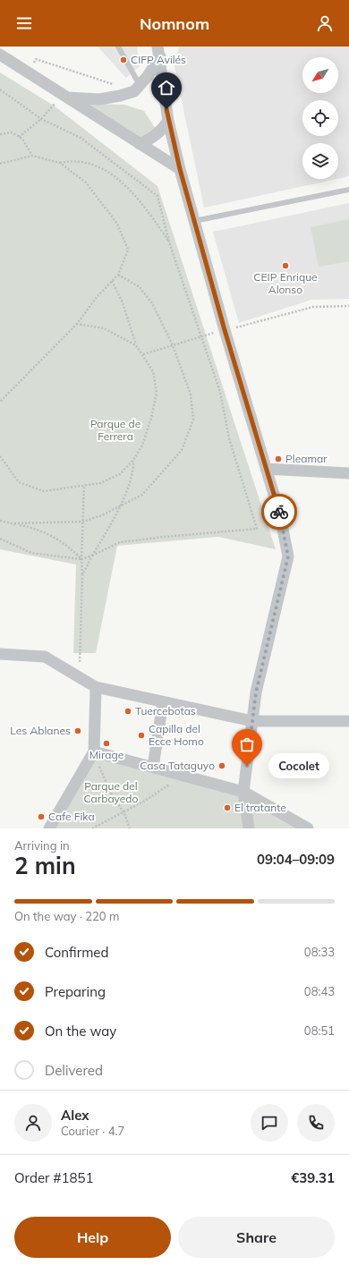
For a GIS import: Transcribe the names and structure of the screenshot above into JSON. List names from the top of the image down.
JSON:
{
  "parks": ["Parque de Ferrera", "Parque del Carbayedo"],
  "places": [
    "CIFP Avilés",
    "CEIP Enrique Alonso",
    "Pleamar",
    "Tuercebotas",
    "Les Ablanes",
    "Capilla del Ecce Homo",
    "Mirage",
    "Casa Tataguyo",
    "Cocolet",
    "El tratante",
    "Cafe Fika"
  ],
  "north": "bottom left",
  "page": {
    "header": "Nomnom",
    "bubble": "Cocolet",
    "heading": ["2 min", "Arriving in", "09:04–09:09"],
    "panel": [
      "Alex",
      "Courier · 4.7",
      "Order #1851",
      "€39.31"
    ],
    "bar": "On the way · 220 m",
    "list": [
      ["Confirmed", "08:33"],
      ["Preparing", "08:43"],
      ["On the way", "08:51"],
      "Delivered"
    ],
    "buttons": ["Help", "Share"]
  }
}
